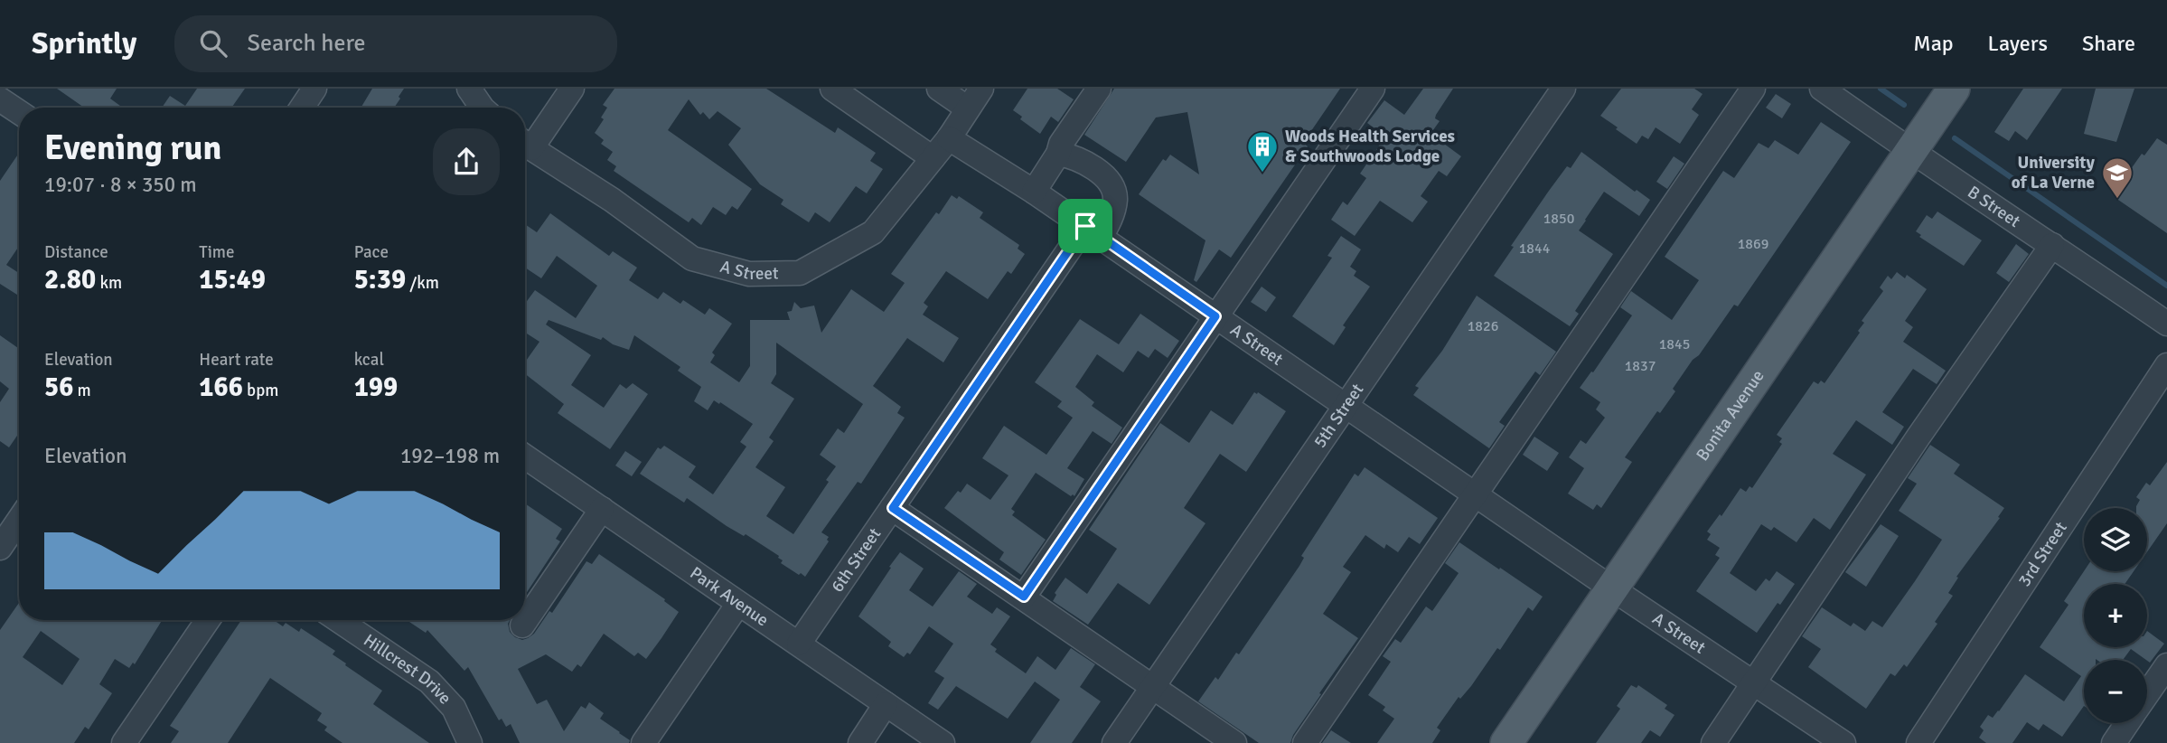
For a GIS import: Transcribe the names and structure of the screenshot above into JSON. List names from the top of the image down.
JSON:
{
  "streets": {
    "main road": ["Bonita Avenue"],
    "street": [
      "B Street",
      "A Street",
      "5th Street",
      "3rd Street",
      "6th Street",
      "Park Avenue",
      "Hillcrest Drive"
    ]
  },
  "crossings": [
    ["B Street", "Bonita Avenue"],
    ["A Street", "5th Street"],
    ["A Street", "Bonita Avenue"],
    ["A Street", "6th Street"],
    ["6th Street", "Park Avenue"]
  ],
  "places": {
    "building": ["Woods Health Services & Southwoods Lodge"],
    "school or university": ["University of La Verne"]
  },
  "house_numbers": [
    "1850",
    "1869",
    "1844",
    "1826",
    "1845",
    "1837"
  ],
  "page": {
    "header": "Sprintly",
    "search": "Search here",
    "nav": ["Map", "Layers", "Share"],
    "heading": ["Evening run", "19:07 · 8 × 350 m"],
    "stats": [
      ["Distance", "2.80 km"],
      ["Time", "15:49"],
      ["Pace", "5:39 /km"],
      ["Elevation", "56 m"],
      ["Heart rate", "166 bpm"],
      ["kcal", "199"]
    ],
    "chart": ["Elevation", "192–198 m"],
    "map_buttons": ["+", "−"]
  }
}
